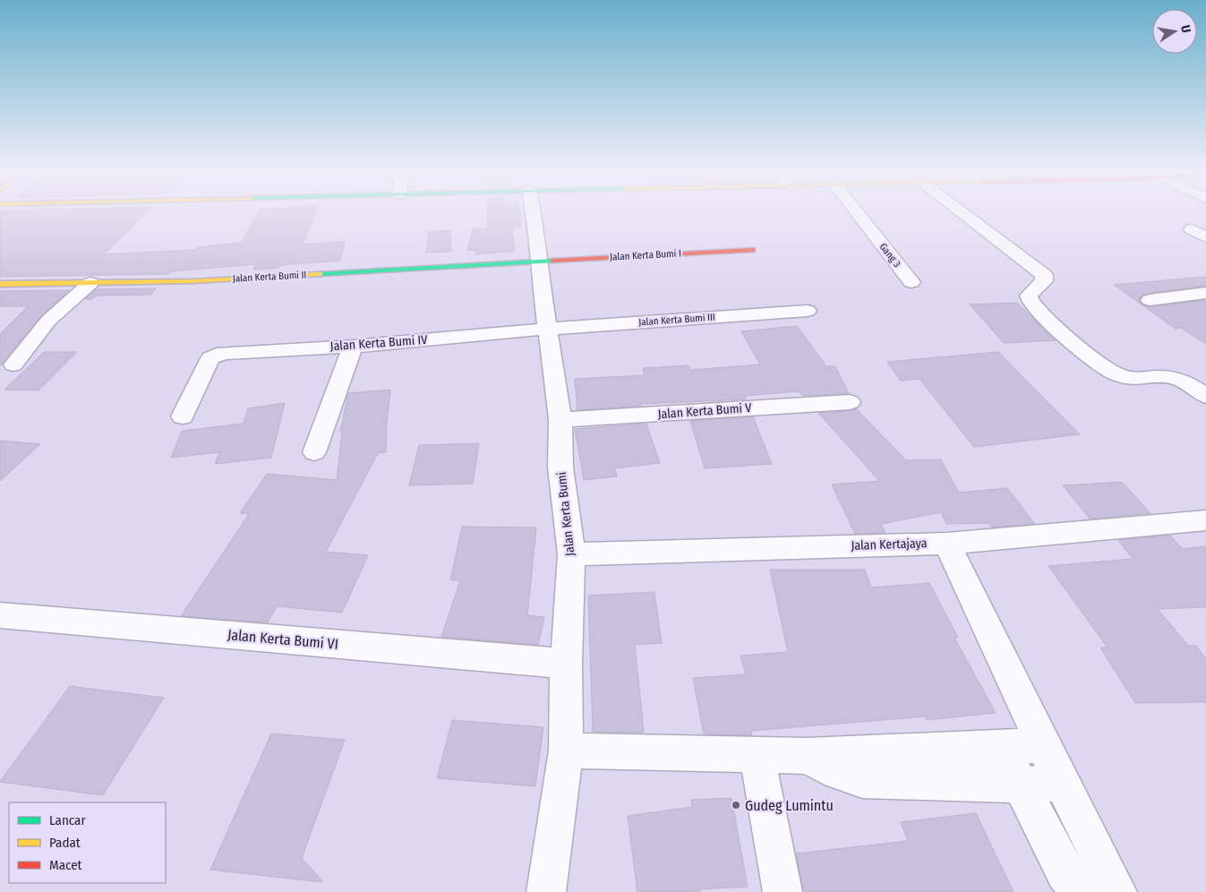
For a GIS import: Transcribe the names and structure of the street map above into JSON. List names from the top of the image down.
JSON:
{
  "streets": {
    "street": [
      "Jalan Kerta Bumi I",
      "Gang 3",
      "Jalan Kerta Bumi II",
      "Jalan Kerta Bumi III",
      "Jalan Kerta Bumi IV",
      "Jalan Kerta Bumi V",
      "Jalan Kerta Bumi",
      "Jalan Kertajaya",
      "Jalan Kerta Bumi VI"
    ]
  },
  "crossings": [
    ["Jalan Kerta Bumi I", "Jalan Kerta Bumi II"],
    ["Jalan Kerta Bumi I", "Jalan Kerta Bumi"],
    ["Jalan Kerta Bumi II", "Jalan Kerta Bumi"],
    ["Jalan Kerta Bumi III", "Jalan Kerta Bumi IV"],
    ["Jalan Kerta Bumi III", "Jalan Kerta Bumi"],
    ["Jalan Kerta Bumi IV", "Jalan Kerta Bumi"],
    ["Jalan Kerta Bumi V", "Jalan Kerta Bumi"],
    ["Jalan Kerta Bumi", "Jalan Kertajaya"],
    ["Jalan Kerta Bumi", "Jalan Kerta Bumi VI"]
  ],
  "places": ["Gudeg Lumintu"],
  "legend": ["Lancar", "Padat", "Macet"],
  "north": "right"
}
